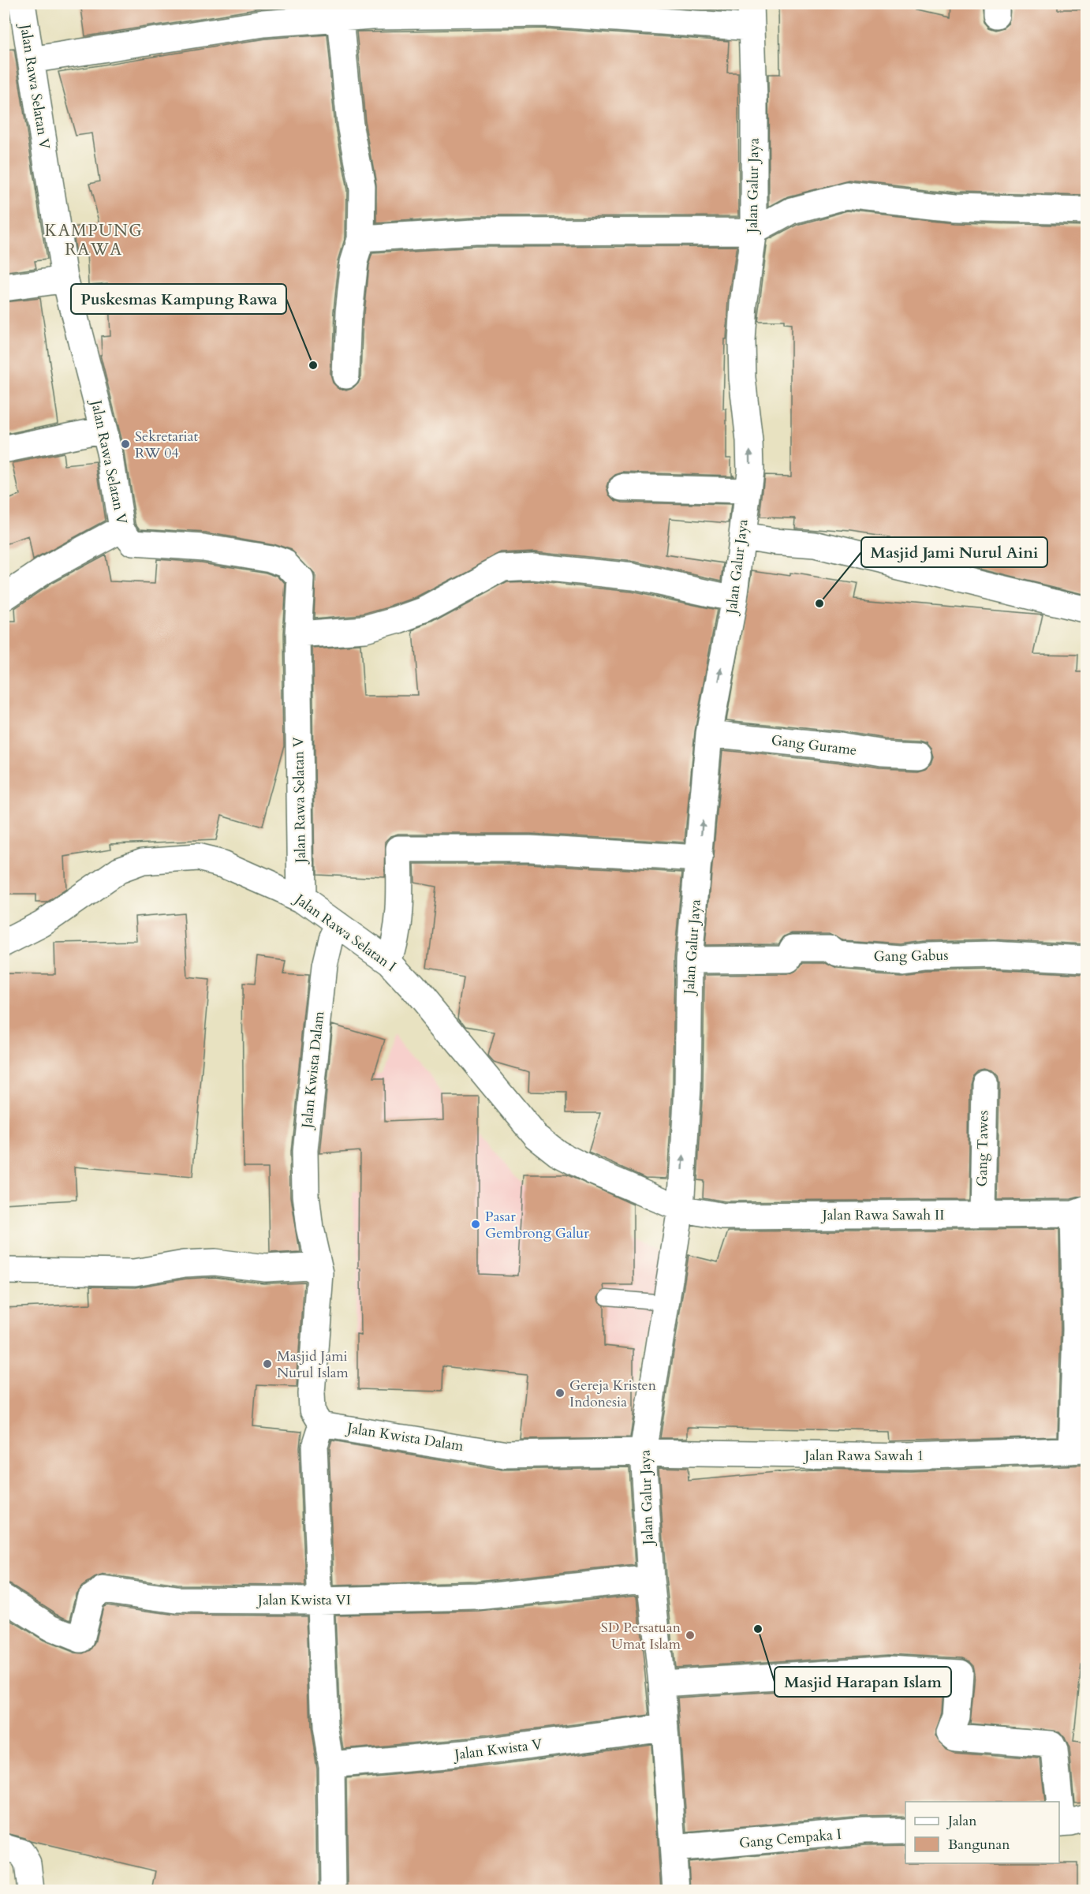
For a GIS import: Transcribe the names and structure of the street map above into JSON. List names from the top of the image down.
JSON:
{
  "streets": {
    "street": [
      "Jalan Rawa Selatan V",
      "Jalan Galur Jaya",
      "Gang Gurame",
      "Jalan Rawa Selatan I",
      "Gang Gabus",
      "Jalan Kwista Dalam",
      "Gang Tawes",
      "Jalan Rawa Sawah II",
      "Jalan Rawa Sawah 1",
      "Jalan Kwista VI",
      "Jalan Kwista V",
      "Gang Cempaka I"
    ]
  },
  "crossings": [
    ["Jalan Rawa Selatan V", "Jalan Rawa Selatan I"],
    ["Jalan Galur Jaya", "Gang Gurame"],
    ["Jalan Galur Jaya", "Jalan Rawa Selatan I"],
    ["Jalan Galur Jaya", "Gang Gabus"],
    ["Jalan Galur Jaya", "Jalan Kwista Dalam"],
    ["Jalan Galur Jaya", "Jalan Rawa Sawah II"],
    ["Jalan Galur Jaya", "Jalan Rawa Sawah 1"],
    ["Jalan Galur Jaya", "Jalan Kwista VI"],
    ["Jalan Galur Jaya", "Jalan Kwista V"],
    ["Jalan Galur Jaya", "Gang Cempaka I"],
    ["Jalan Rawa Selatan I", "Jalan Kwista Dalam"],
    ["Jalan Rawa Selatan I", "Jalan Rawa Sawah II"],
    ["Jalan Kwista Dalam", "Jalan Rawa Sawah 1"],
    ["Gang Tawes", "Jalan Rawa Sawah II"]
  ],
  "one_way": ["Jalan Galur Jaya"],
  "districts": ["KAMPUNG RAWA"],
  "places": [
    "Puskesmas Kampung Rawa",
    "Sekretariat RW 04",
    "Masjid Jami Nurul Aini",
    "Pasar Gembrong Galur",
    "Masjid Jami Nurul Islam",
    "Gereja Kristen Indonesia",
    "Masjid Harapan Islam",
    "SD Persatuan Umat Islam"
  ],
  "legend": ["Jalan", "Bangunan"]
}
